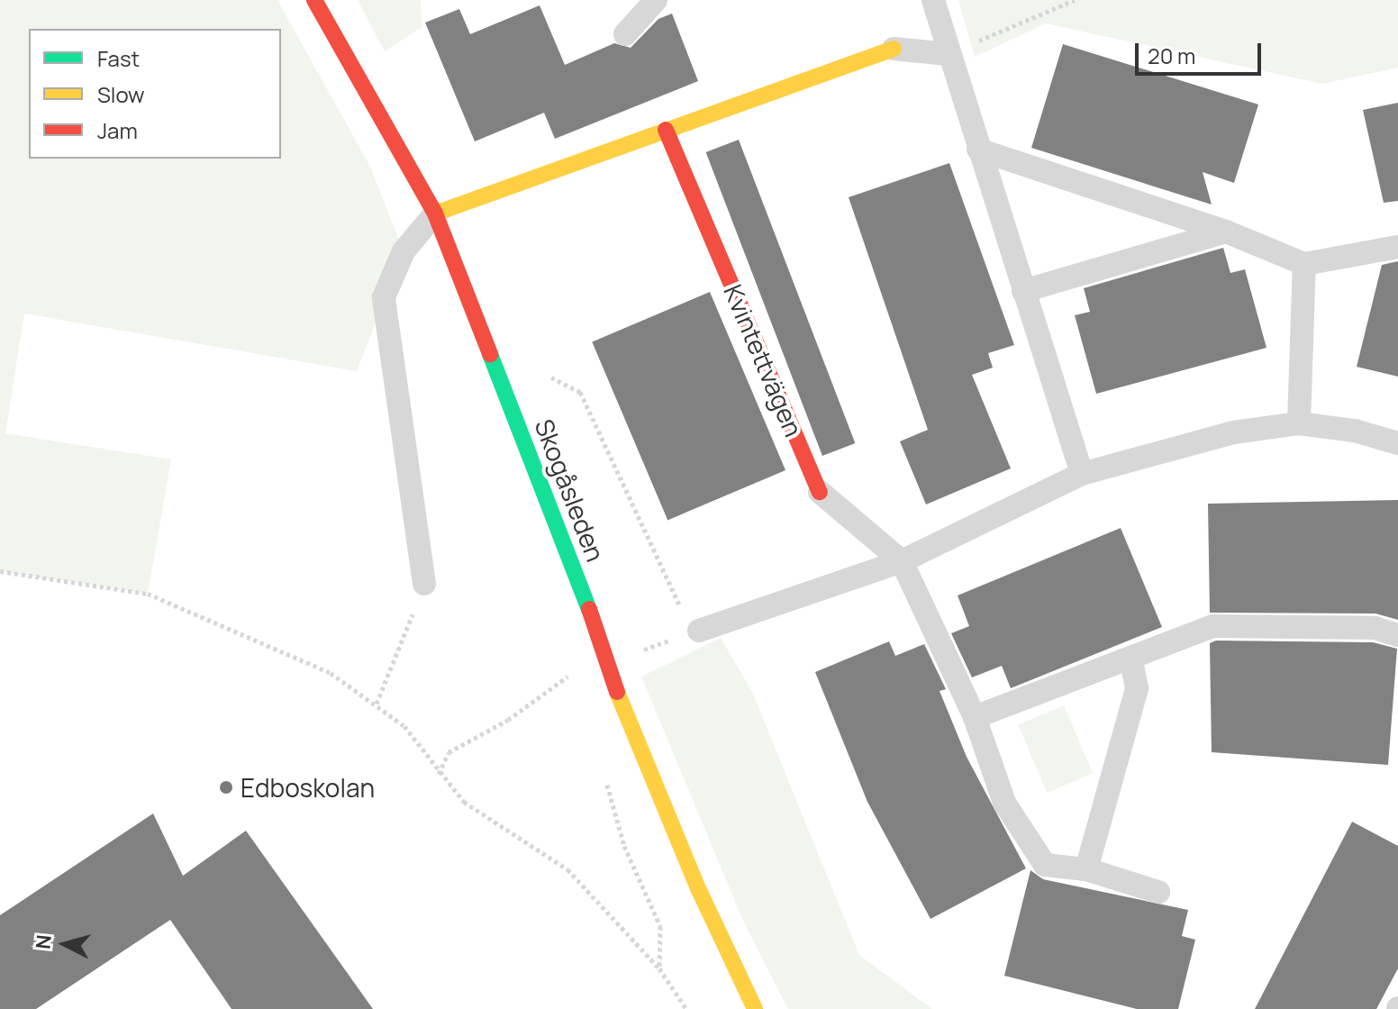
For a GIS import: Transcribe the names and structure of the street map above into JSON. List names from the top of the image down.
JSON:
{
  "streets": {
    "street": ["Kvintettvägen", "Skogåsleden"]
  },
  "places": ["Edboskolan"],
  "legend": ["Fast", "Slow", "Jam"],
  "scale_bar": "20 m",
  "north": "left"
}
